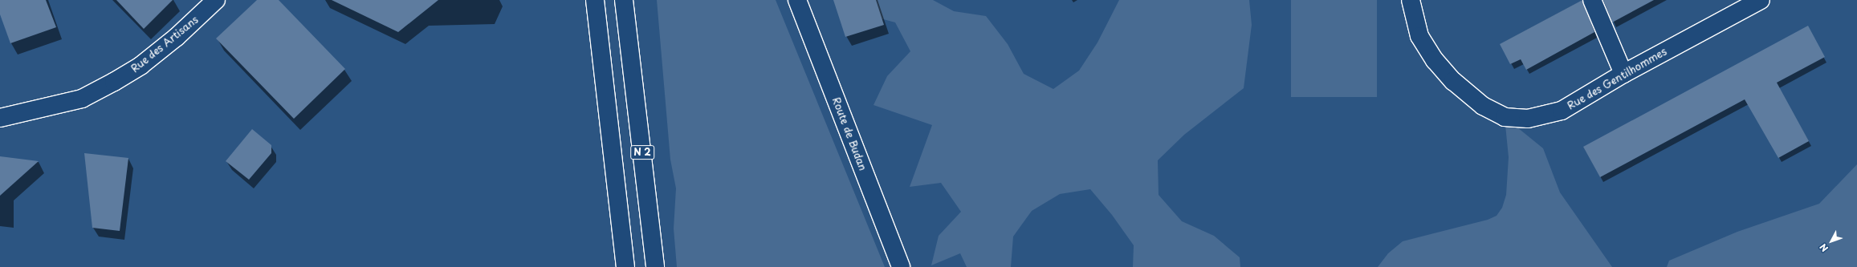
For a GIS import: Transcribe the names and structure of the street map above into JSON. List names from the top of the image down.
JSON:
{
  "streets": {
    "main road": [
      "Rue des Artisans",
      "Rue des Gentilhommes",
      "Route de Budan",
      "N 2"
    ]
  },
  "north": "bottom left"
}
